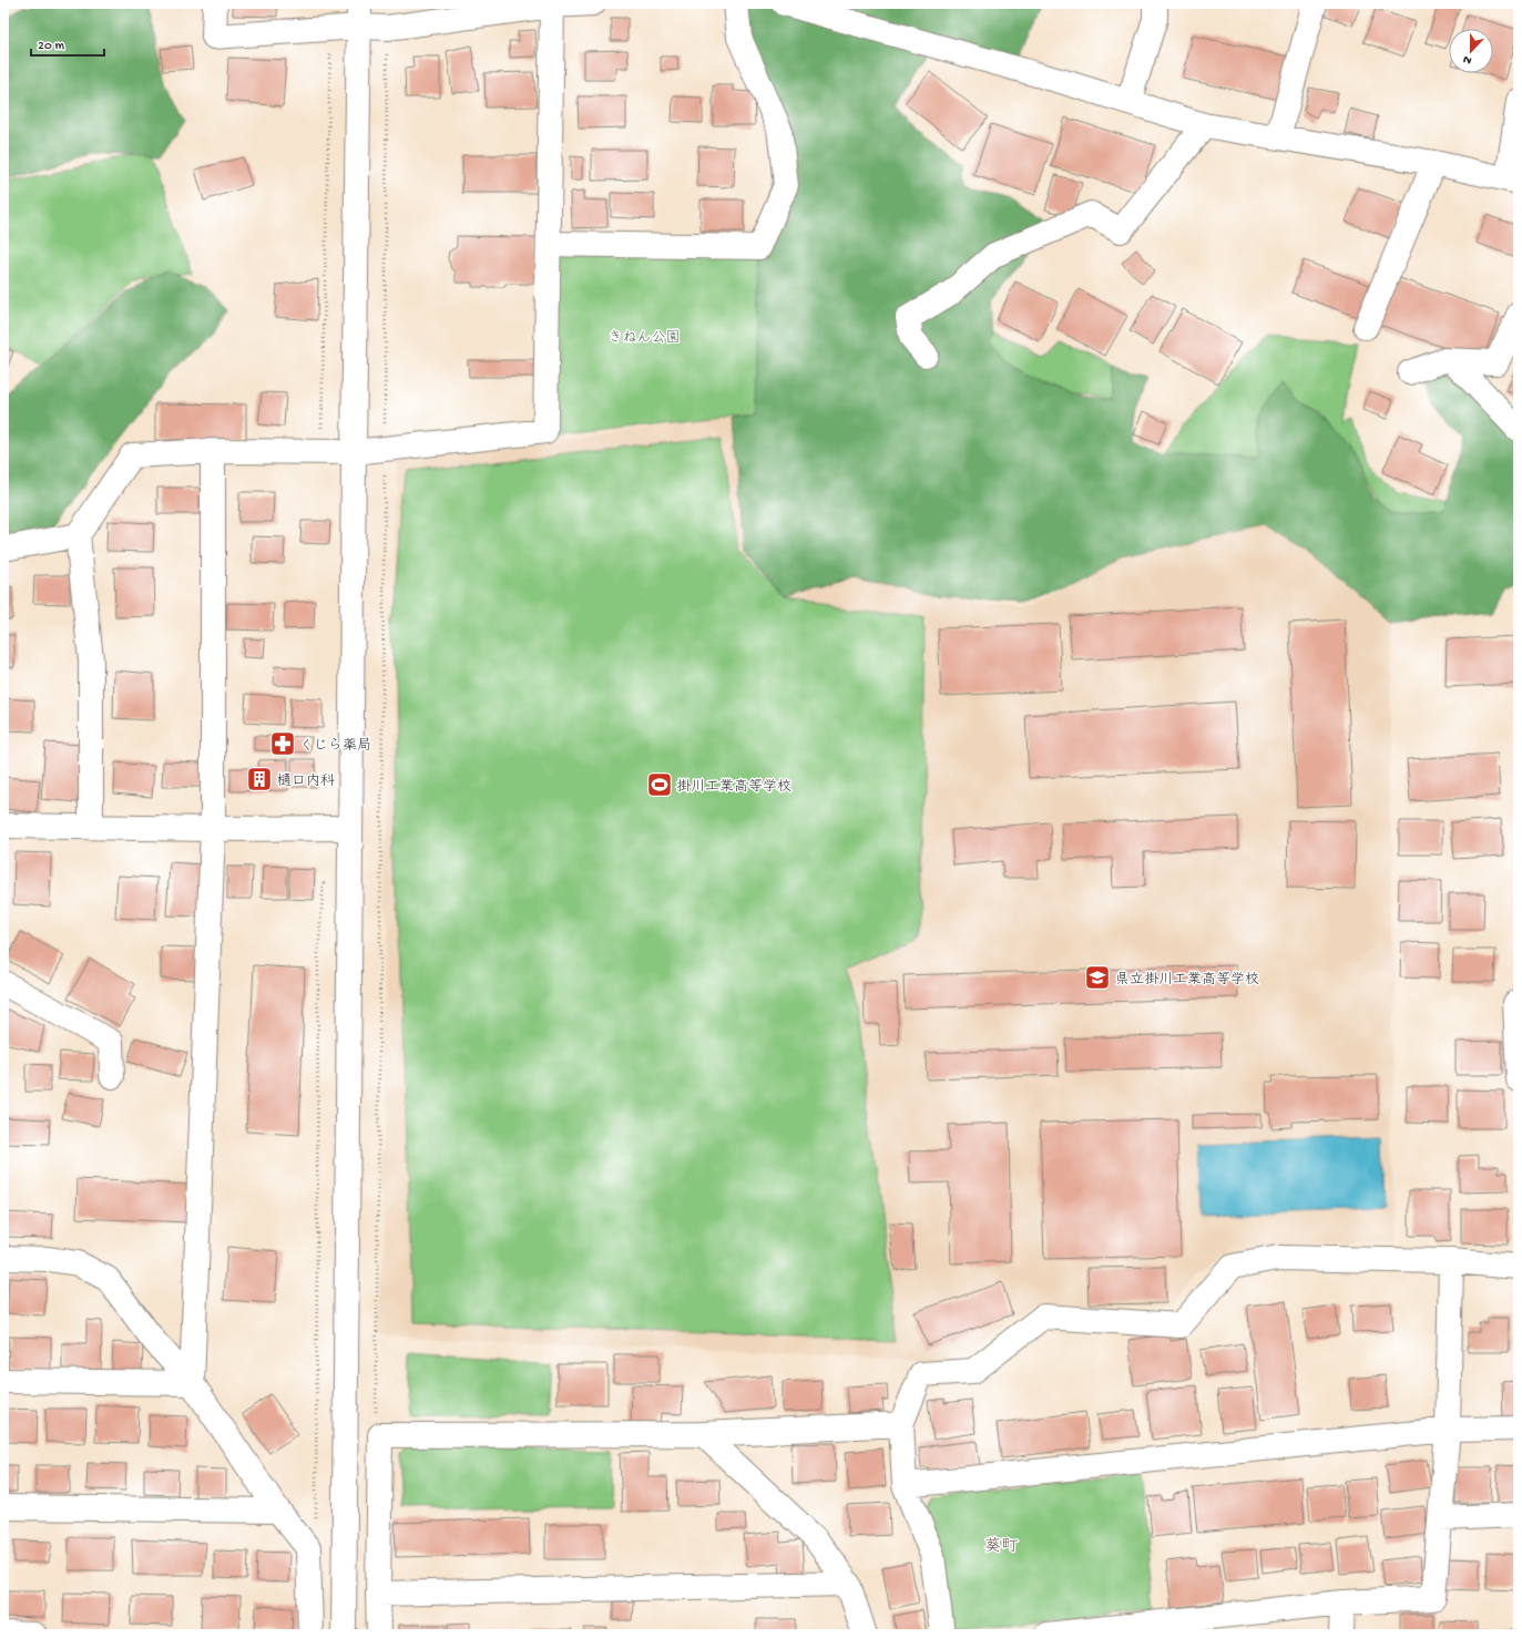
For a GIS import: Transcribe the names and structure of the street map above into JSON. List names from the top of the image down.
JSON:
{
  "districts": ["葵町"],
  "parks": ["きねん公園"],
  "places": {
    "pharmacy": ["くじら薬局"],
    "building": ["樋口内科"],
    "sports": ["掛川工業高等学校"],
    "school or university": ["県立掛川工業高等学校"]
  },
  "scale_bar": "20 m",
  "north": "bottom"
}
